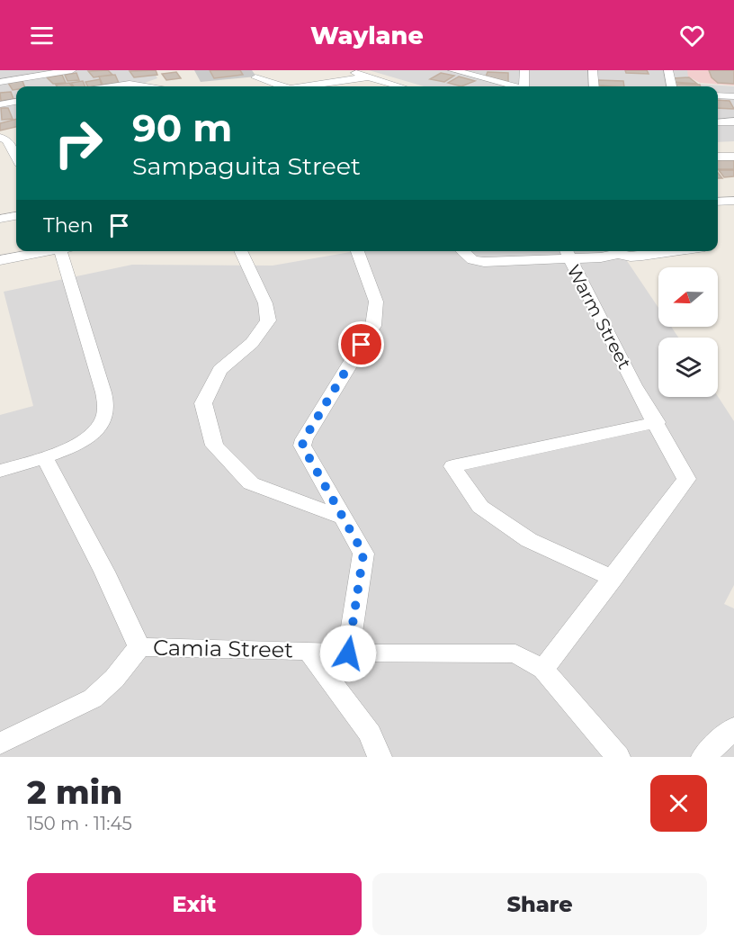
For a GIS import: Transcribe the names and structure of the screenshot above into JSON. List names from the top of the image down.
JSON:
{
  "streets": {
    "street": ["Warm Street", "Camia Street"]
  },
  "north": "left",
  "page": {
    "header": "Waylane",
    "turn": ["90 m", "Sampaguita Street"],
    "then": "Then",
    "heading": ["2 min", "150 m · 11:45"],
    "buttons": ["Exit", "Share"]
  }
}
